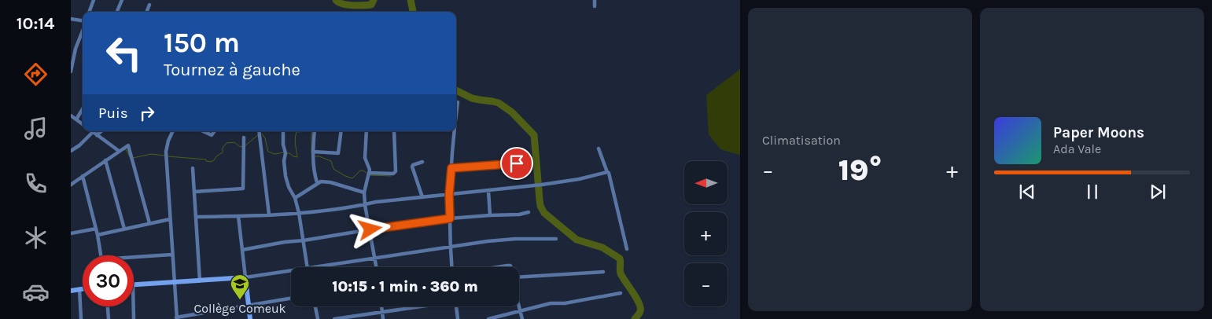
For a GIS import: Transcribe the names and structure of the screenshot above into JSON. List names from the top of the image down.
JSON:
{
  "places": {
    "school or university": ["Collège Comeuk"]
  },
  "north": "left",
  "page": {
    "tabs": "10:14",
    "tile": "Climatisation",
    "turn": ["150 m", "Tournez à gauche"],
    "then": "Puis",
    "song": ["Paper Moons", "Ada Vale"],
    "heat": ["−", "19°", "+"],
    "map_buttons": ["+", "−"],
    "limit": "30",
    "trip": "10:15 · 1 min · 360 m"
  }
}
